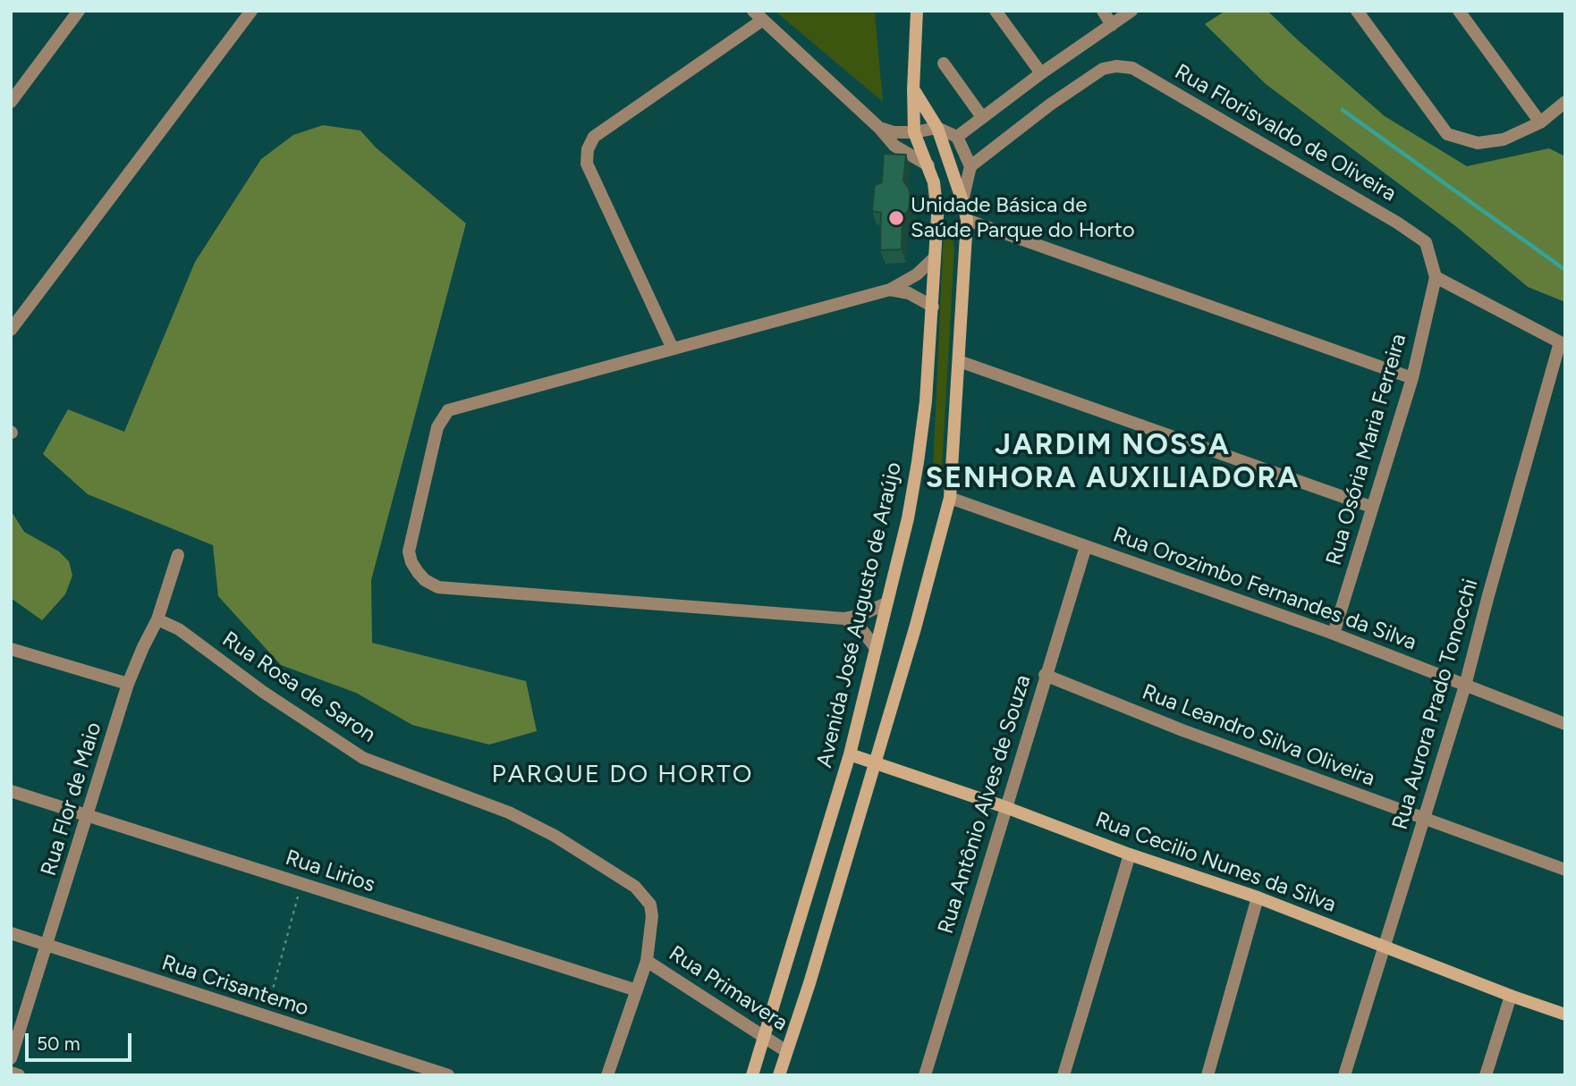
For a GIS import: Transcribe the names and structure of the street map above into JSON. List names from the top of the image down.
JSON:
{
  "streets": {
    "street": [
      "Rua Florisvaldo de Oliveira",
      "Rua Osória Maria Ferreira",
      "Rua Orozimbo Fernandes da Silva",
      "Avenida José Augusto de Araújo",
      "Rua Rosa de Saron",
      "Rua Aurora Prado Tonocchi",
      "Rua Leandro Silva Oliveira",
      "Rua Flor de Maio",
      "Rua Antônio Alves de Souza",
      "Rua Cecilio Nunes da Silva",
      "Rua Lirios",
      "Rua Crisantemo",
      "Rua Primavera"
    ]
  },
  "crossings": [
    ["Rua Florisvaldo de Oliveira", "Rua Osória Maria Ferreira"],
    ["Rua Osória Maria Ferreira", "Rua Orozimbo Fernandes da Silva"],
    ["Rua Orozimbo Fernandes da Silva", "Rua Aurora Prado Tonocchi"],
    ["Rua Orozimbo Fernandes da Silva", "Rua Antônio Alves de Souza"],
    ["Avenida José Augusto de Araújo", "Rua Cecilio Nunes da Silva"],
    ["Avenida José Augusto de Araújo", "Rua Primavera"],
    ["Rua Rosa de Saron", "Rua Flor de Maio"],
    ["Rua Rosa de Saron", "Rua Primavera"],
    ["Rua Aurora Prado Tonocchi", "Rua Leandro Silva Oliveira"],
    ["Rua Aurora Prado Tonocchi", "Rua Cecilio Nunes da Silva"],
    ["Rua Leandro Silva Oliveira", "Rua Antônio Alves de Souza"],
    ["Rua Flor de Maio", "Rua Lirios"],
    ["Rua Flor de Maio", "Rua Crisantemo"],
    ["Rua Antônio Alves de Souza", "Rua Cecilio Nunes da Silva"]
  ],
  "districts": ["JARDIM NOSSA SENHORA AUXILIADORA", "PARQUE DO HORTO"],
  "places": ["Unidade Básica de Saúde Parque do Horto"],
  "scale_bar": "50 m"
}
